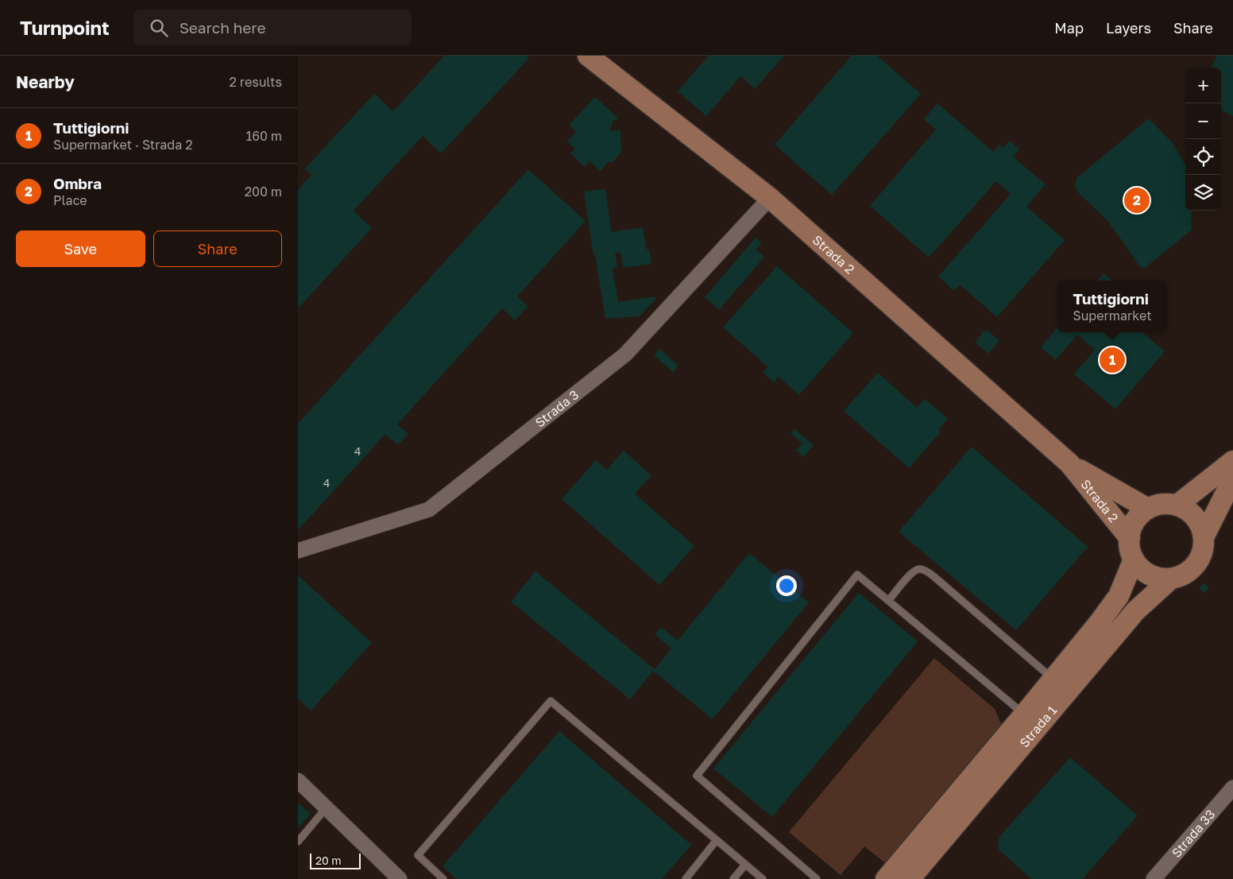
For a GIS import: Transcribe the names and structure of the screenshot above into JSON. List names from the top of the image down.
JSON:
{
  "streets": {
    "street": [
      "Strada 2",
      "Strada 3",
      "Strada 1",
      "Strada 33"
    ]
  },
  "crossings": [
    ["Strada 2", "Strada 3"],
    ["Strada 2", "Strada 1"]
  ],
  "house_numbers": ["4", "4"],
  "scale_bar": "20 m",
  "page": {
    "header": "Turnpoint",
    "search": "Search here",
    "nav": ["Map", "Layers", "Share"],
    "heading": ["Nearby", "2 results"],
    "map_buttons": ["+", "−"],
    "list": [
      {
        "mark": "1",
        "name": "Tuttigiorni",
        "note": "Supermarket · Strada 2",
        "value": "160 m"
      },
      {
        "mark": "2",
        "name": "Ombra",
        "note": "Place",
        "value": "200 m"
      }
    ],
    "pins": ["2", "1"],
    "buttons": ["Save", "Share"],
    "popup": ["Tuttigiorni", "Supermarket"],
    "scale": "20 m"
  }
}
